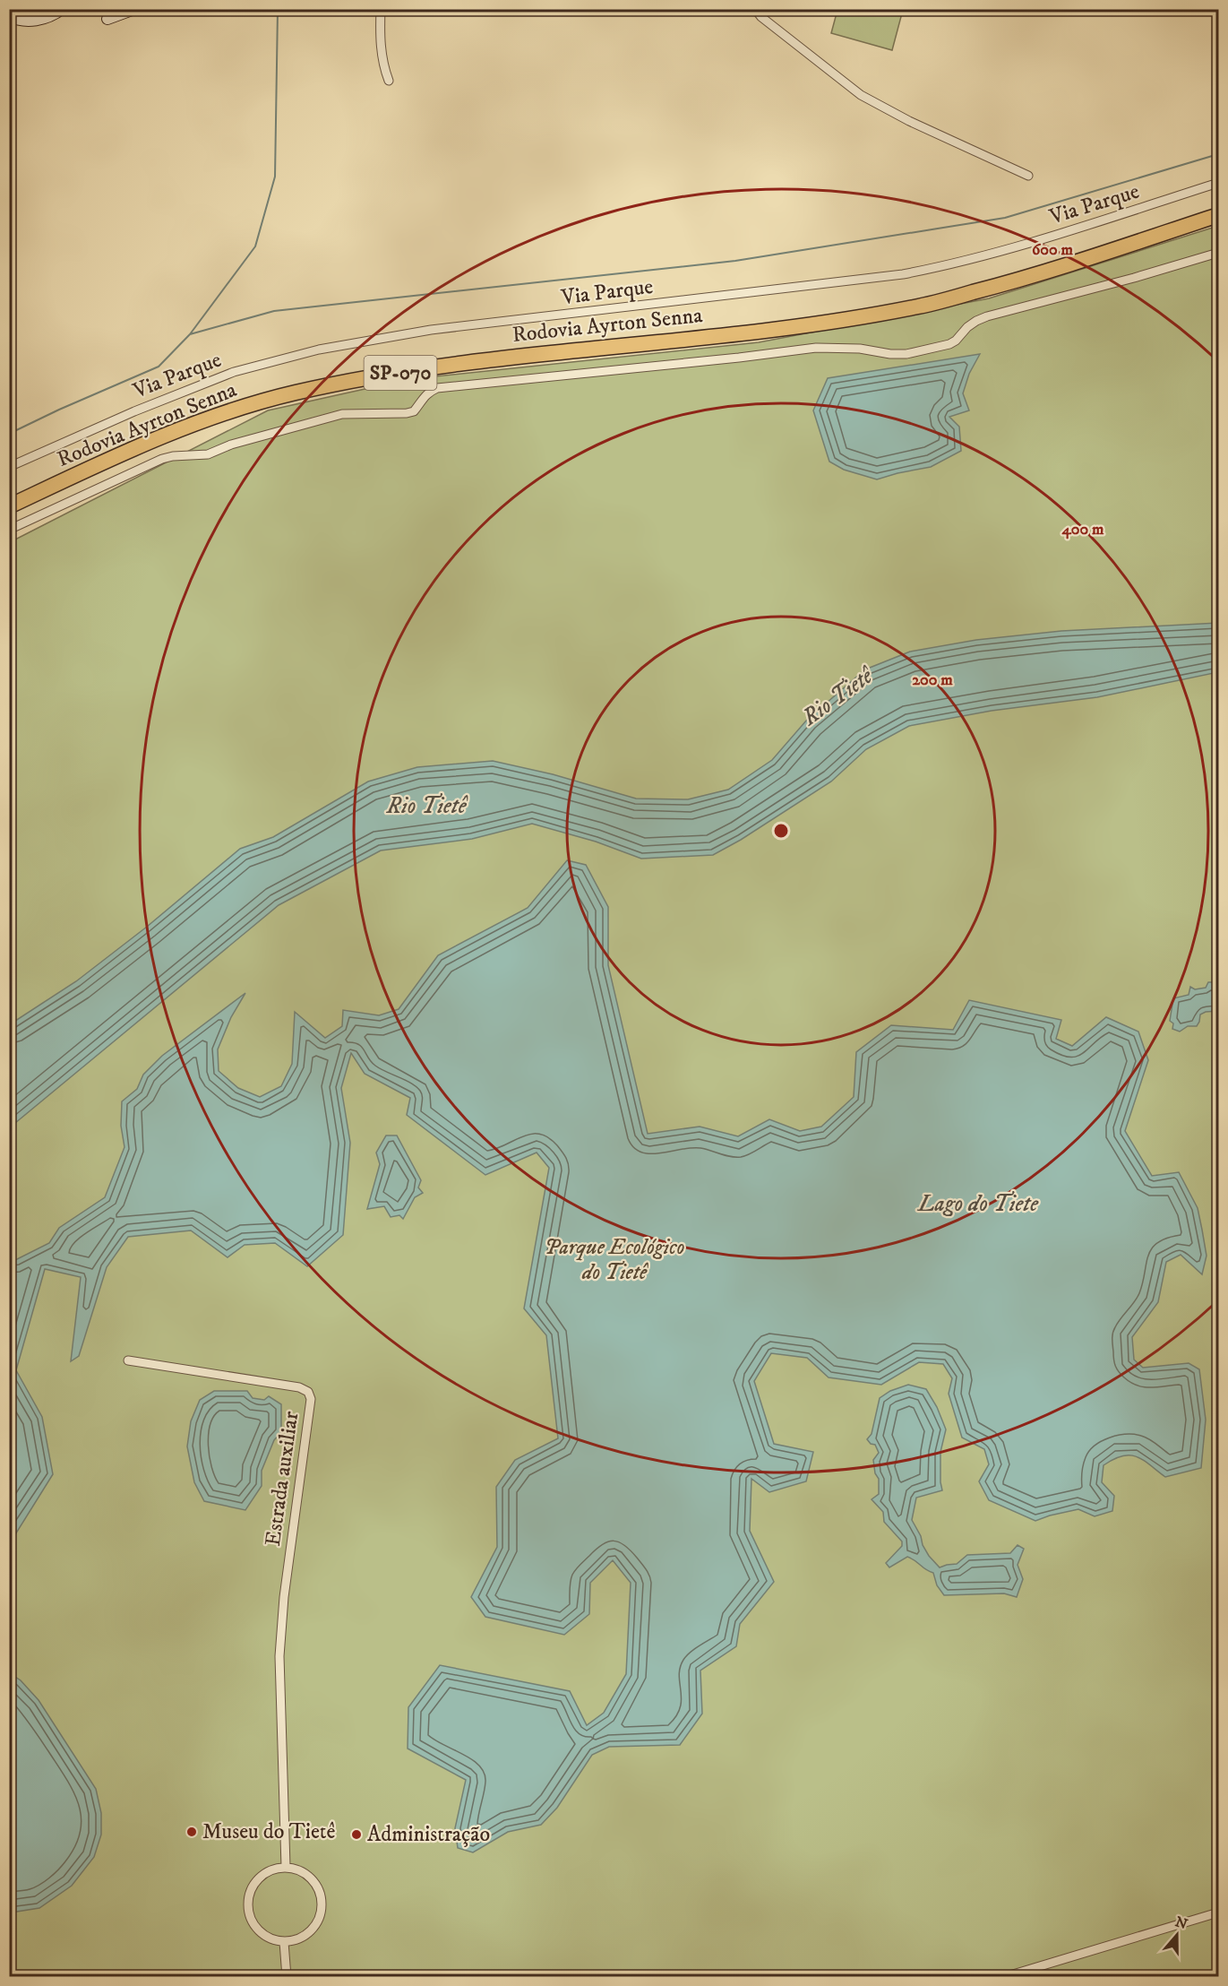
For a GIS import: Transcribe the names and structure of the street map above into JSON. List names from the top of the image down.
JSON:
{
  "streets": {
    "highway": ["Rodovia Ayrton Senna", "SP-070"],
    "street": ["Via Parque", "Estrada auxiliar"]
  },
  "water": ["Rio Tietê", "Lago do Tiete"],
  "parks": ["Parque Ecológico do Tietê"],
  "places": ["Museu do Tietê", "Administração"],
  "north": "top",
  "rings": ["600 m", "400 m", "200 m"]
}
